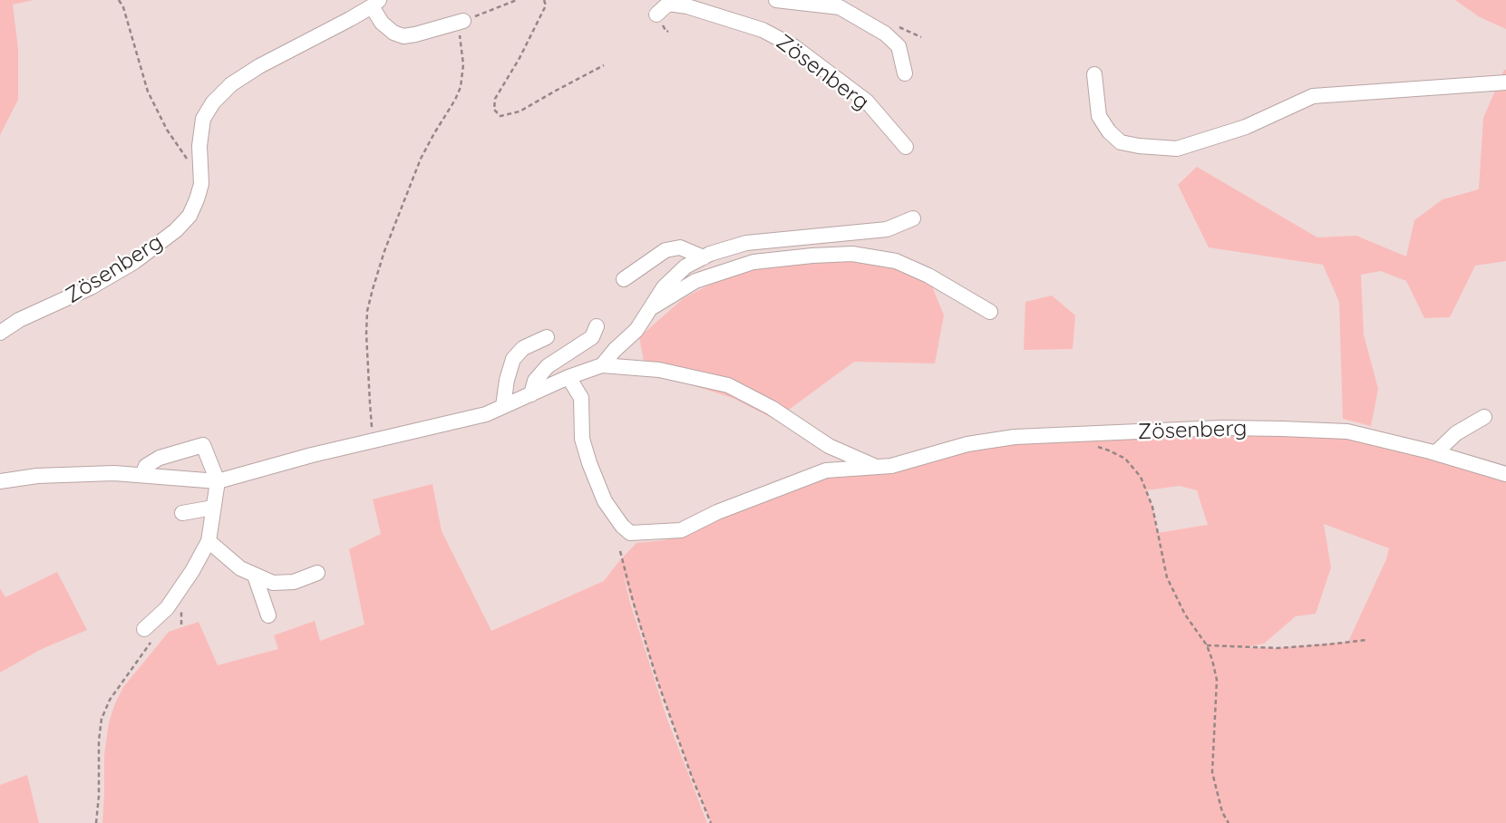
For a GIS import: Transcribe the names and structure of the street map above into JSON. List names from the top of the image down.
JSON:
{
  "streets": {
    "street": ["Zösenberg"]
  }
}
